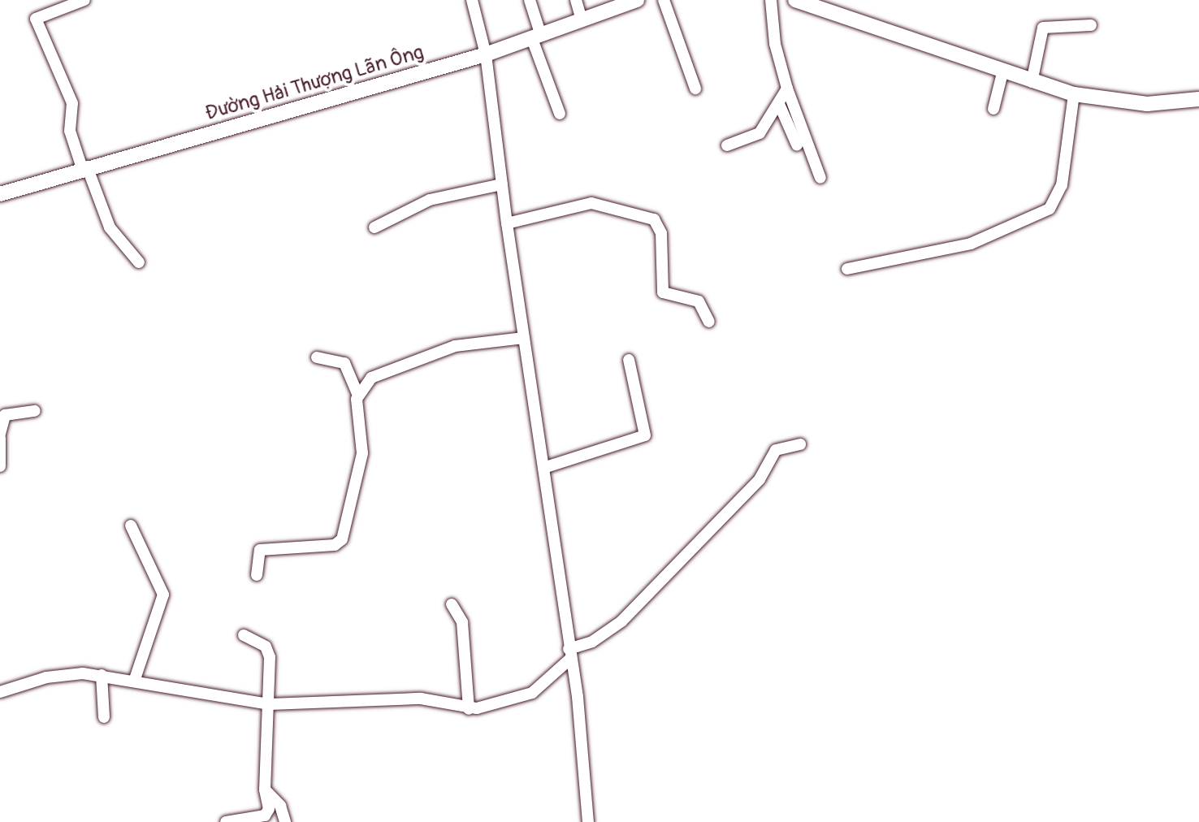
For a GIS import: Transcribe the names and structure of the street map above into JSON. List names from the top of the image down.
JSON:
{
  "streets": {
    "street": ["Đường Hải Thượng Lãn Ông"]
  }
}
